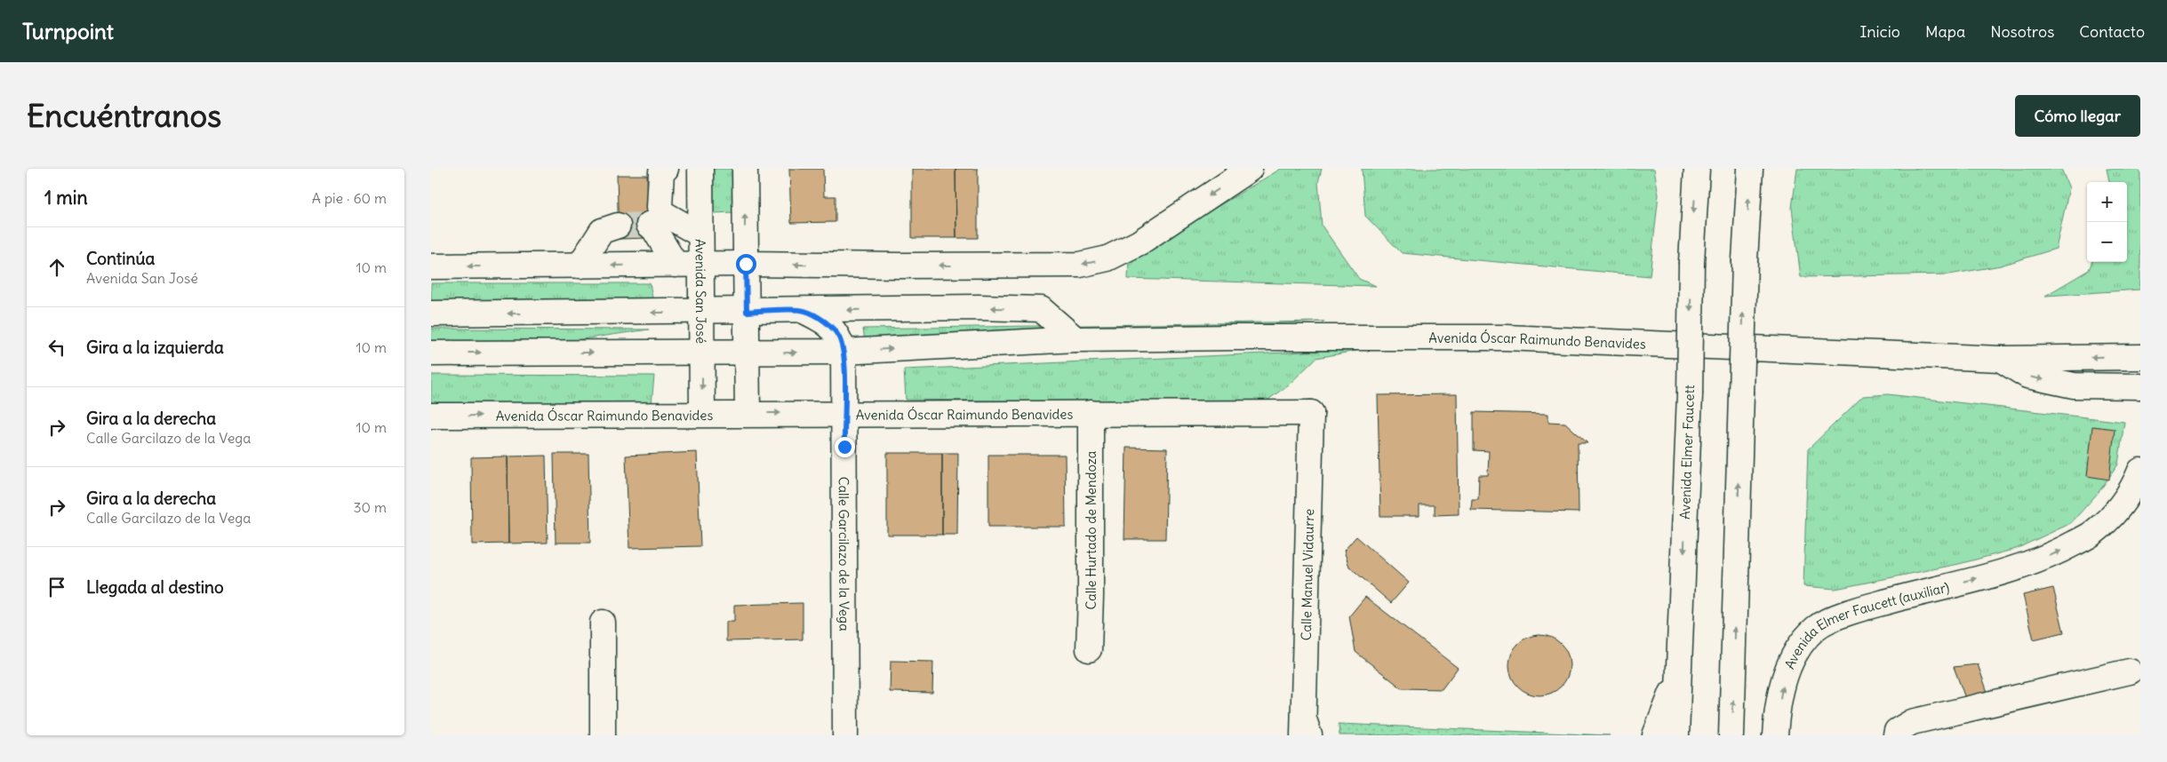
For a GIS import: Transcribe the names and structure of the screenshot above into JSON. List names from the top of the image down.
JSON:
{
  "streets": {
    "main road": [
      "Avenida San José",
      "Avenida Óscar Raimundo Benavides",
      "Avenida Elmer Faucett",
      "Calle Hurtado de Mendoza",
      "Calle Garcilazo de la Vega",
      "Calle Manuel Vidaurre",
      "Avenida Elmer Faucett (auxiliar)"
    ]
  },
  "crossings": [
    ["Avenida San José", "Avenida Óscar Raimundo Benavides"],
    ["Avenida Óscar Raimundo Benavides", "Calle Hurtado de Mendoza"],
    ["Avenida Óscar Raimundo Benavides", "Calle Garcilazo de la Vega"],
    ["Avenida Óscar Raimundo Benavides", "Calle Manuel Vidaurre"]
  ],
  "page": {
    "header": "Turnpoint",
    "nav": [
      "Inicio",
      "Mapa",
      "Nosotros",
      "Contacto"
    ],
    "buttons": "Cómo llegar",
    "title": "Encuéntranos",
    "heading": ["1 min", "A pie · 60 m"],
    "map_buttons": ["+", "−"],
    "list": [
      ["Continúa", "Avenida San José", "10 m"],
      ["Gira a la izquierda", "10 m"],
      ["Gira a la derecha", "Calle Garcilazo de la Vega", "10 m"],
      ["Gira a la derecha", "Calle Garcilazo de la Vega", "30 m"],
      "Llegada al destino"
    ]
  }
}
